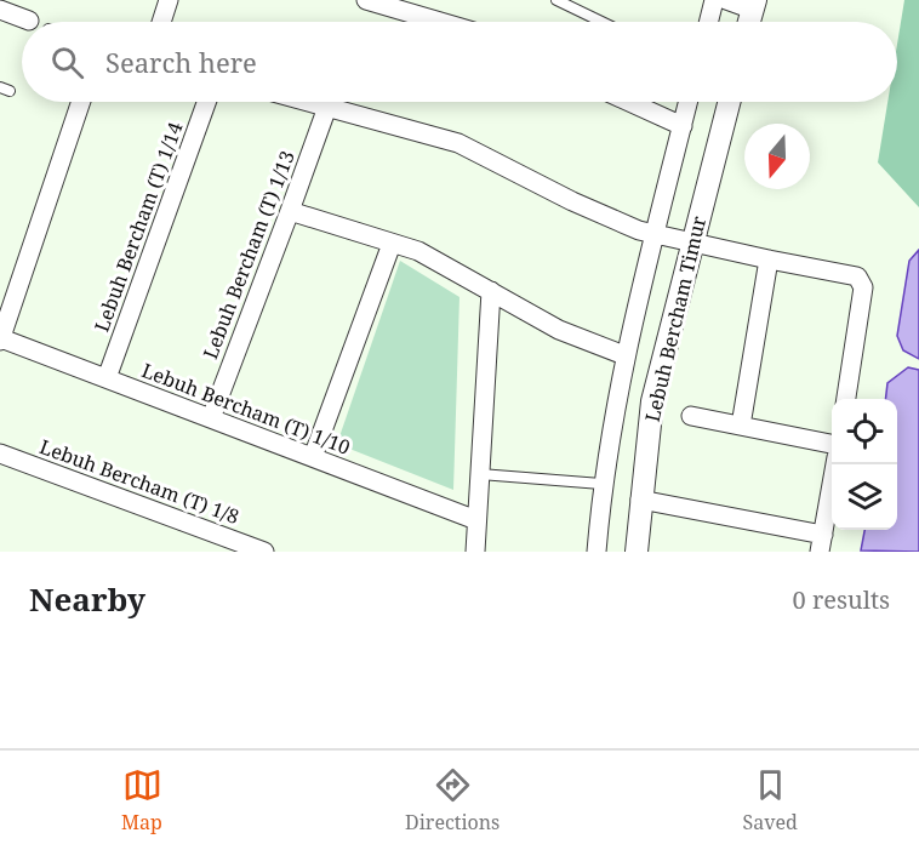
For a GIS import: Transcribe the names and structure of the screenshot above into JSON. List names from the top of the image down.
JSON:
{
  "streets": {
    "street": [
      "Lebuh Bercham (T) 1/14",
      "Lebuh Bercham (T) 1/13",
      "Lebuh Bercham Timur",
      "Lebuh Bercham (T) 1/10",
      "Lebuh Bercham (T) 1/8"
    ]
  },
  "crossings": [
    ["Lebuh Bercham (T) 1/14", "Lebuh Bercham (T) 1/10"],
    ["Lebuh Bercham (T) 1/13", "Lebuh Bercham (T) 1/10"]
  ],
  "north": "bottom",
  "page": {
    "search": "Search here",
    "heading": ["Nearby", "0 results"],
    "nav": ["Map", "Directions", "Saved"]
  }
}
